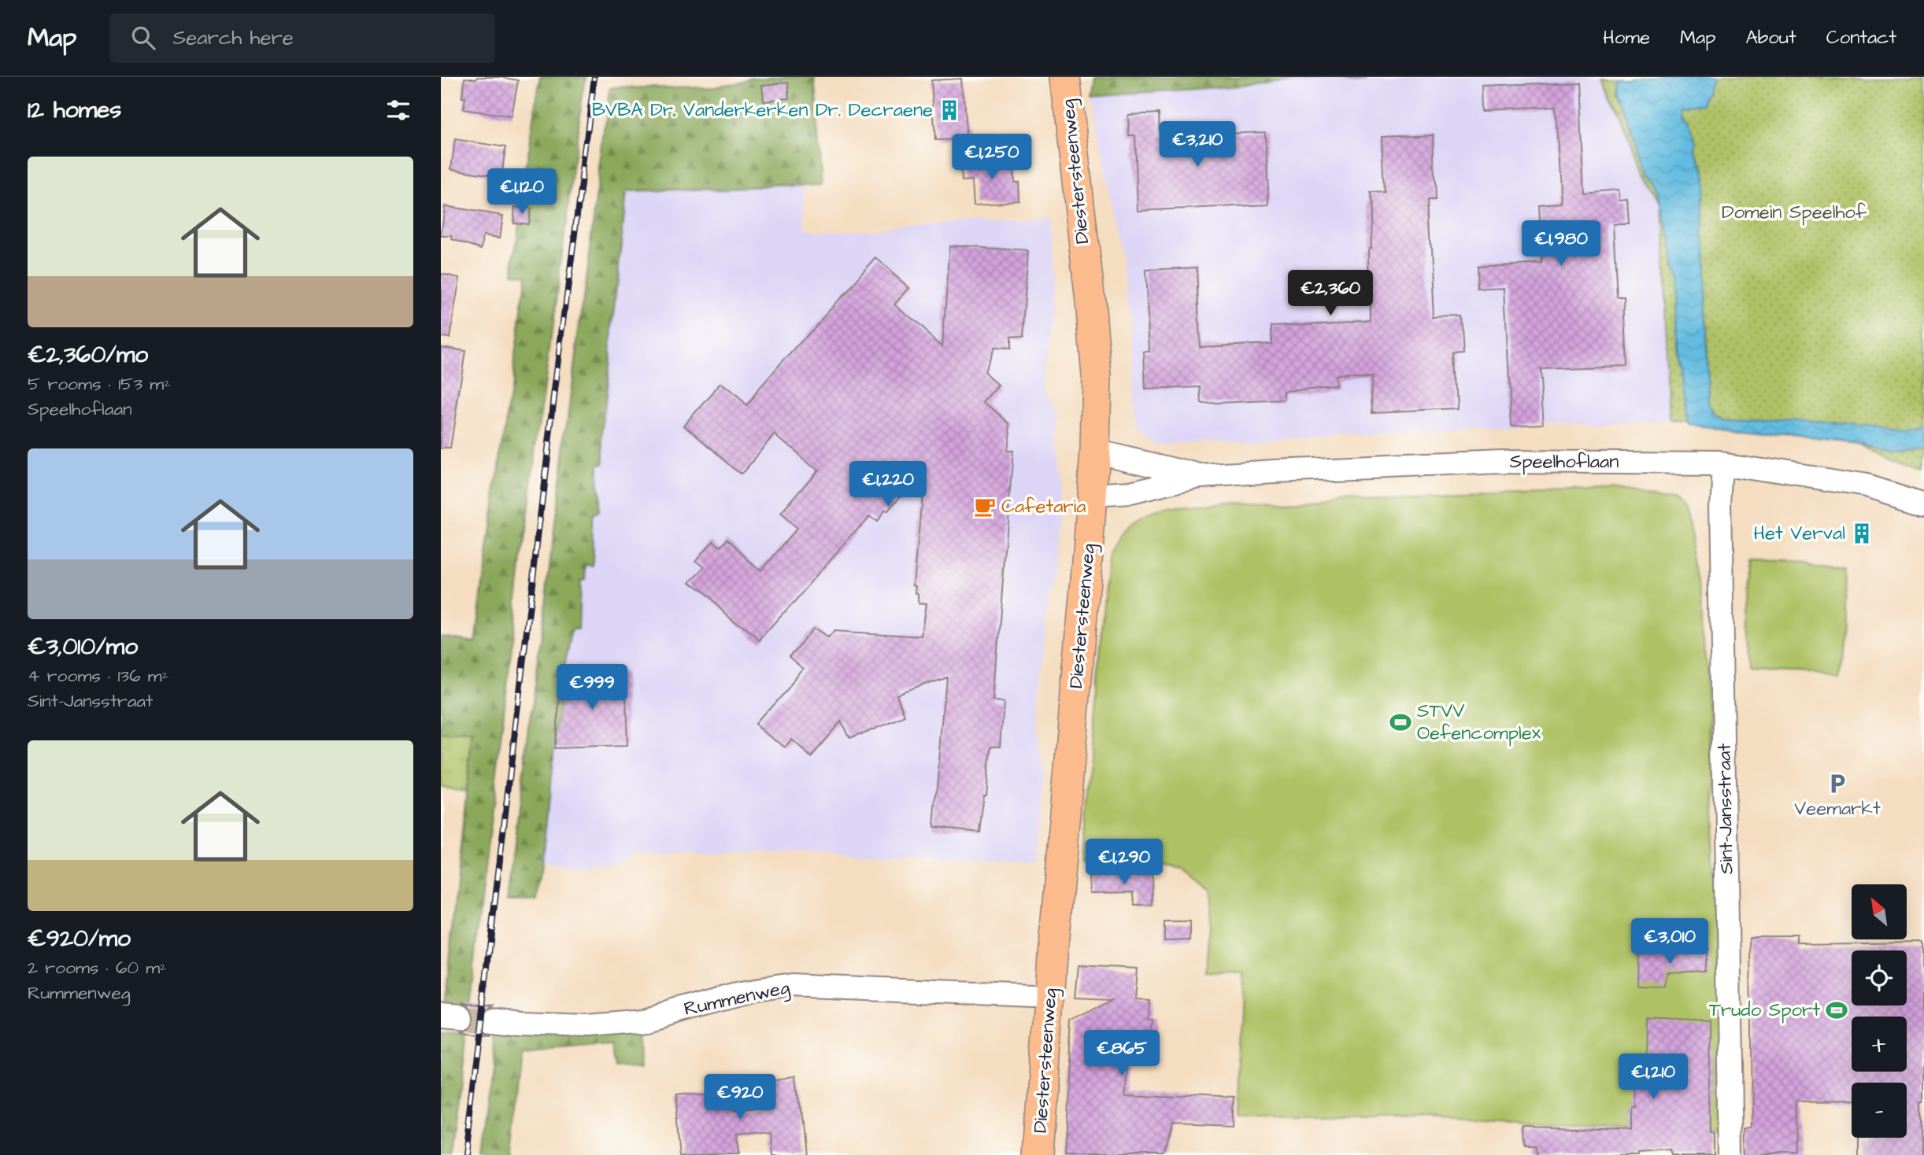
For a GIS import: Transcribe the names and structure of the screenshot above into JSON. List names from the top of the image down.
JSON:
{
  "streets": {
    "main road": ["Diestersteenweg"],
    "street": ["Speelhoflaan", "Sint-Jansstraat", "Rummenweg"]
  },
  "crossings": [
    ["Diestersteenweg", "Speelhoflaan"],
    ["Diestersteenweg", "Rummenweg"],
    ["Speelhoflaan", "Sint-Jansstraat"]
  ],
  "parks": ["Domein Speelhof"],
  "places": {
    "building": ["BVBA Dr. Vanderkerken Dr. Decraene", "Het Verval"],
    "cafe": ["Cafetaria"],
    "sports": ["STVV Oefencomplex", "Trudo Sport"],
    "parking": ["Veemarkt"]
  },
  "north": "top left",
  "page": {
    "header": "Map",
    "search": "Search here",
    "nav": [
      "Home",
      "Map",
      "About",
      "Contact"
    ],
    "heading": "12 homes",
    "price": [
      "€3,210",
      "€1,250",
      "€1,120",
      "€1,980",
      "€2,360",
      "€1,220",
      "€999",
      "€1,290",
      "€3,010",
      "€865",
      "€1,210",
      "€920"
    ],
    "list": [
      {
        "name": "€2,360/mo",
        "note": "5 rooms · 153 m² · Speelhoflaan"
      },
      {
        "name": "€3,010/mo",
        "note": "4 rooms · 136 m² · Sint-Jansstraat"
      },
      {
        "name": "€920/mo",
        "note": "2 rooms · 60 m² · Rummenweg"
      }
    ],
    "map_buttons": ["+", "−"]
  }
}
